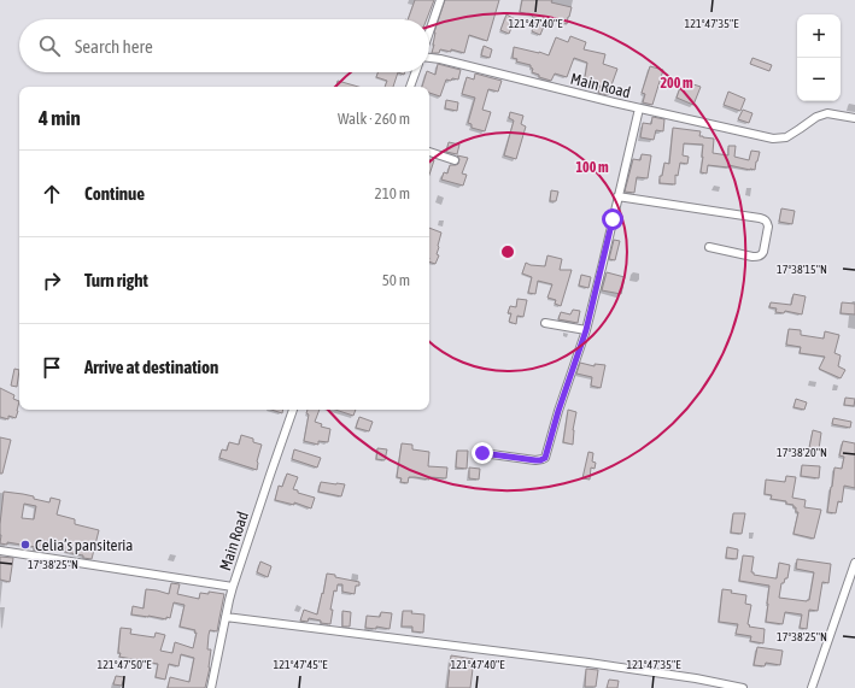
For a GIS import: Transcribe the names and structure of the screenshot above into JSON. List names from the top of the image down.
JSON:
{
  "streets": {
    "street": ["Main Road"]
  },
  "places": ["Celia’s pansiteria"],
  "page": {
    "map_buttons": ["+", "−"],
    "search": "Search here",
    "heading": ["4 min", "Walk · 260 m"],
    "list": [
      ["Continue", "210 m"],
      ["Turn right", "50 m"],
      "Arrive at destination"
    ]
  },
  "coordinates": [
    "121°47'40\"E",
    "121°47'35\"E",
    "17°38'15\"N",
    "17°38'20\"N",
    "17°38'25\"N",
    "121°47'50\"E",
    "121°47'45\"E"
  ],
  "rings": ["200 m", "100 m"]
}
